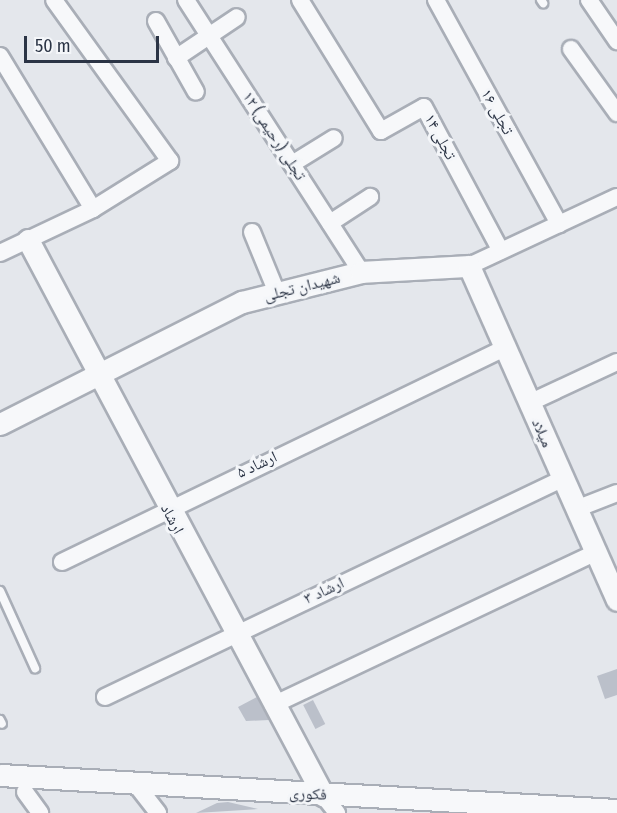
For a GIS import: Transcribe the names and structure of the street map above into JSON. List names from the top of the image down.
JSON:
{
  "streets": {
    "street": [
      "۱۶ تجلی",
      "۱۲ تجلی (رحیمی)",
      "تجلی ۱۴",
      "شهیدان تجلی",
      "میلاد",
      "۵ ارشاد",
      "ارشاد",
      "۳ ارشاد",
      "فکوری"
    ]
  },
  "crossings": [
    ["۱۶ تجلی", "شهیدان تجلی"],
    ["۱۲ تجلی (رحیمی)", "شهیدان تجلی"],
    ["تجلی ۱۴", "شهیدان تجلی"],
    ["شهیدان تجلی", "میلاد"],
    ["شهیدان تجلی", "ارشاد"],
    ["میلاد", "۵ ارشاد"],
    ["میلاد", "۳ ارشاد"],
    ["۵ ارشاد", "ارشاد"],
    ["ارشاد", "۳ ارشاد"],
    ["ارشاد", "فکوری"]
  ],
  "scale_bar": "50 m"
}
